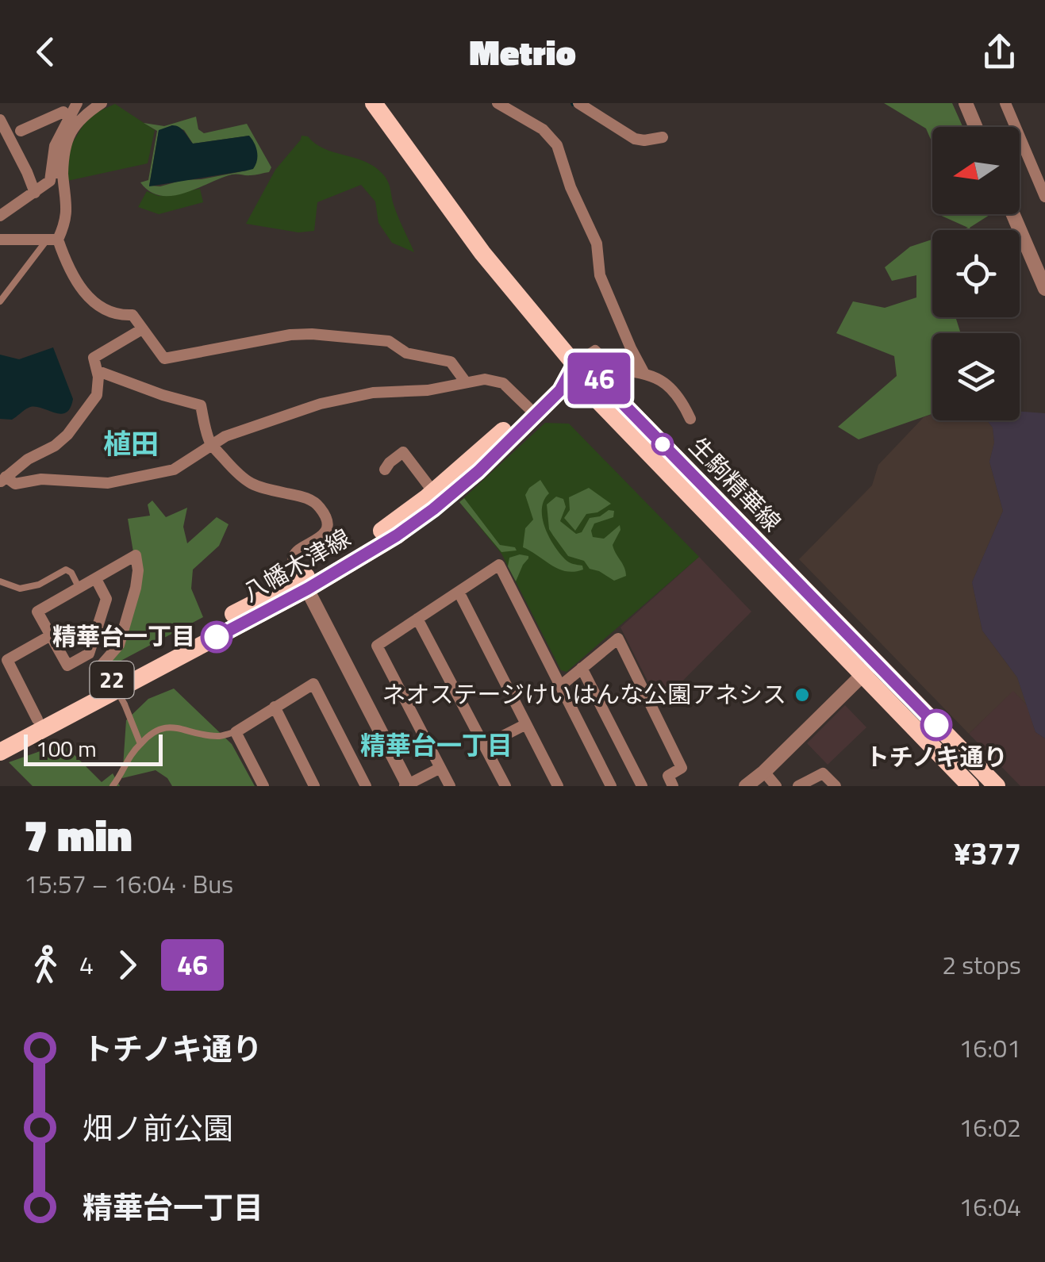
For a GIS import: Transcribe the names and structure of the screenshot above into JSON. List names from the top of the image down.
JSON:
{
  "streets": {
    "main road": ["生駒精華線", "八幡木津線", "22"]
  },
  "crossings": [
    ["生駒精華線", "八幡木津線"]
  ],
  "districts": ["植田", "精華台一丁目"],
  "places": ["精華台一丁目", "ネオステージけいはんな公園アネシス", "トチノキ通り"],
  "lines": ["bus line 46"],
  "scale_bar": "100 m",
  "north": "left",
  "page": {
    "header": "Metrio",
    "on_map": "46",
    "scale": "100 m",
    "heading": ["7 min", "15:57 – 16:04 · Bus", "¥377"],
    "legs": ["4", "46", "2 stops"],
    "list": [
      {
        "name": "トチノキ通り",
        "value": "16:01"
      },
      {
        "name": "畑ノ前公園",
        "value": "16:02"
      },
      {
        "name": "精華台一丁目",
        "value": "16:04"
      }
    ]
  }
}
